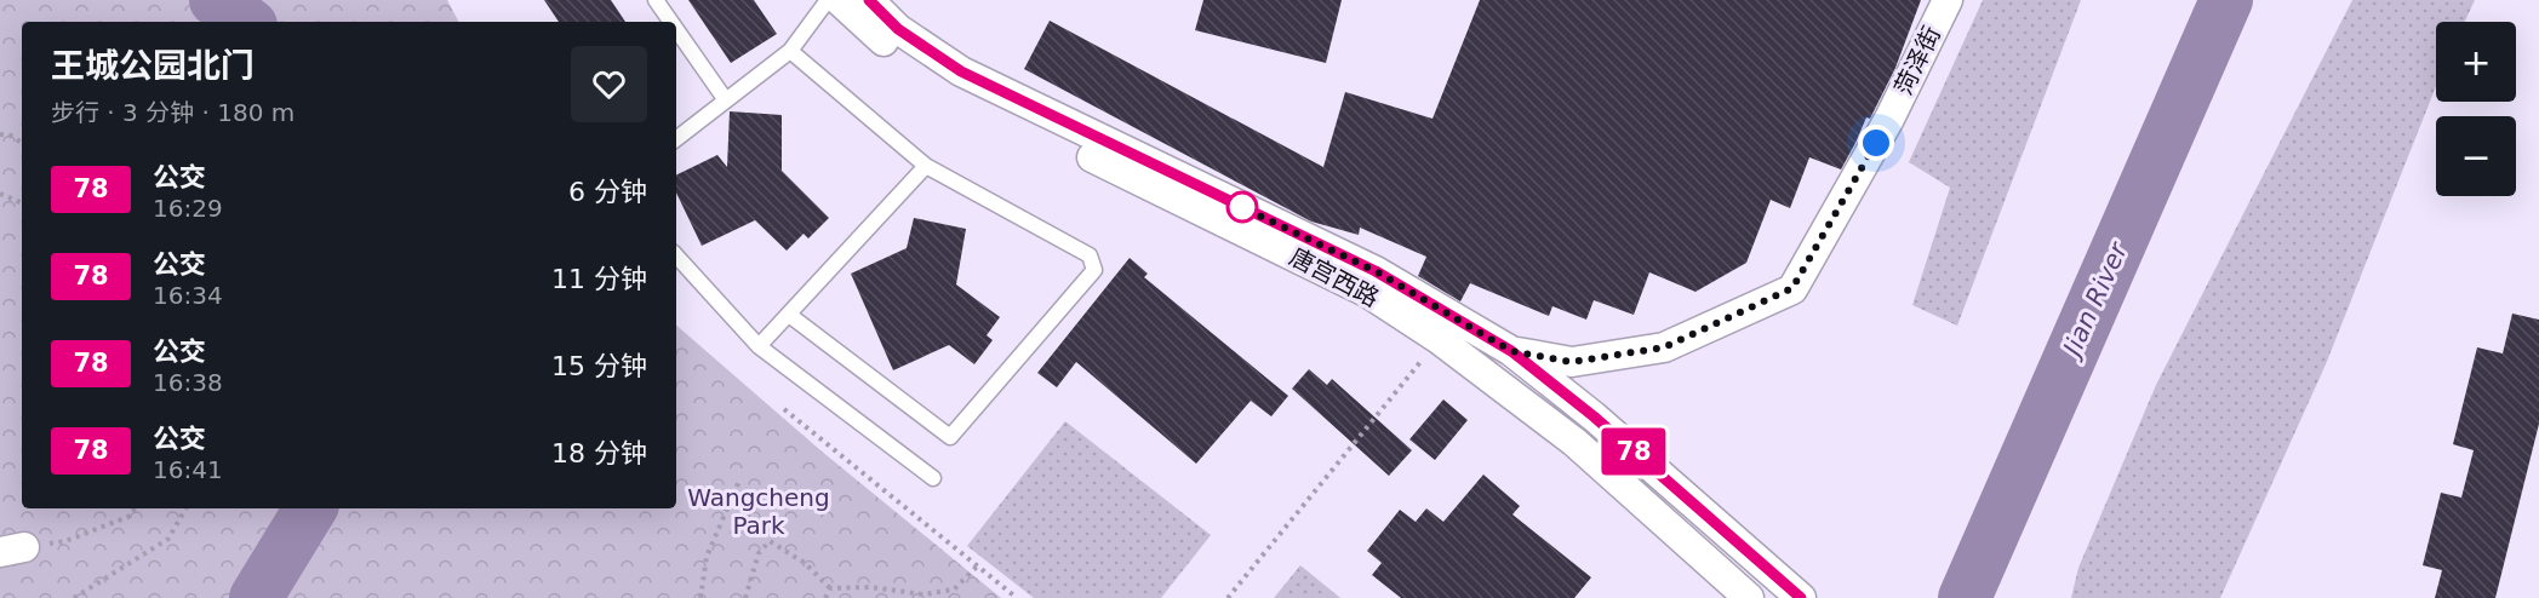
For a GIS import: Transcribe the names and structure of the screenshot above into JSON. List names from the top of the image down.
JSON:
{
  "streets": {
    "street": ["菏泽街", "唐宫西路"]
  },
  "crossings": [
    ["菏泽街", "唐宫西路"]
  ],
  "water": ["Jian River"],
  "parks": ["Wangcheng Park"],
  "lines": ["bus line 78"],
  "page": {
    "on_map": "78",
    "map_buttons": ["+", "−"],
    "heading": ["王城公园北门", "步行 · 3 分钟 · 180 m"],
    "list": [
      {
        "mark": "78",
        "name": "公交",
        "note": "16:29",
        "value": "6 分钟"
      },
      {
        "mark": "78",
        "name": "公交",
        "note": "16:34",
        "value": "11 分钟"
      },
      {
        "mark": "78",
        "name": "公交",
        "note": "16:38",
        "value": "15 分钟"
      },
      {
        "mark": "78",
        "name": "公交",
        "note": "16:41",
        "value": "18 分钟"
      }
    ]
  }
}
